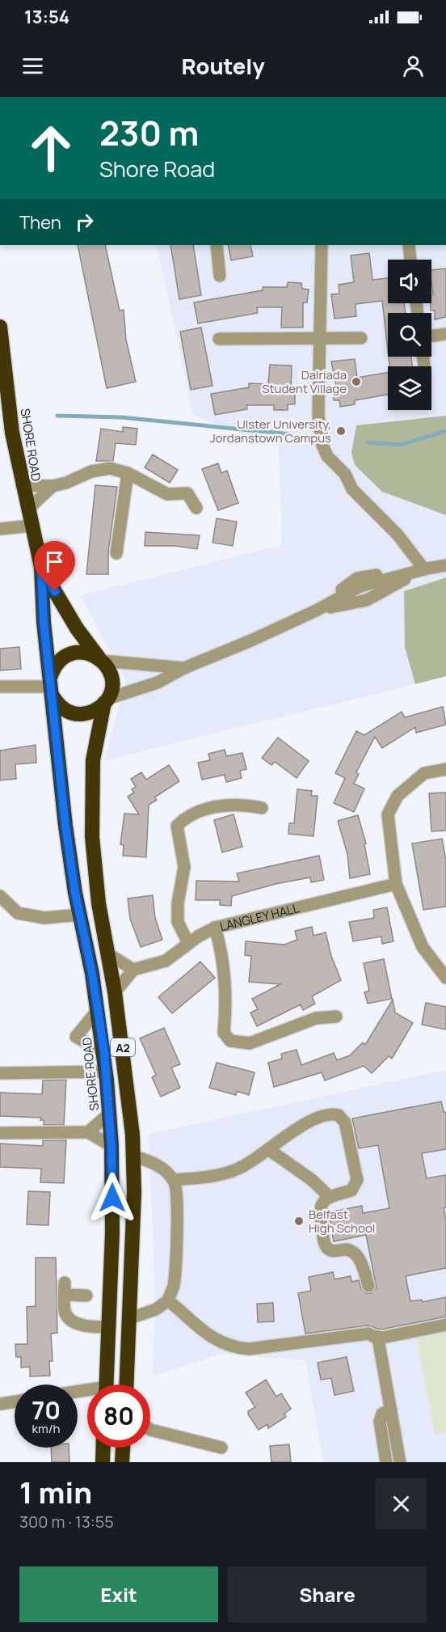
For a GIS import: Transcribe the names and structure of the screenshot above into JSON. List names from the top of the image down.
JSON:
{
  "streets": {
    "highway": ["SHORE ROAD", "A2"],
    "street": ["LANGLEY HALL"]
  },
  "crossings": [
    ["SHORE ROAD", "A2"]
  ],
  "places": ["Dalriada Student Village", "Ulster University, Jordanstown Campus", "Belfast High School"],
  "page": {
    "status": "13:54",
    "header": "Routely",
    "turn": ["230 m", "Shore Road"],
    "then": "Then",
    "speed": "70 km/h",
    "limit": "80",
    "heading": ["1 min", "300 m · 13:55"],
    "buttons": ["Exit", "Share"]
  }
}
